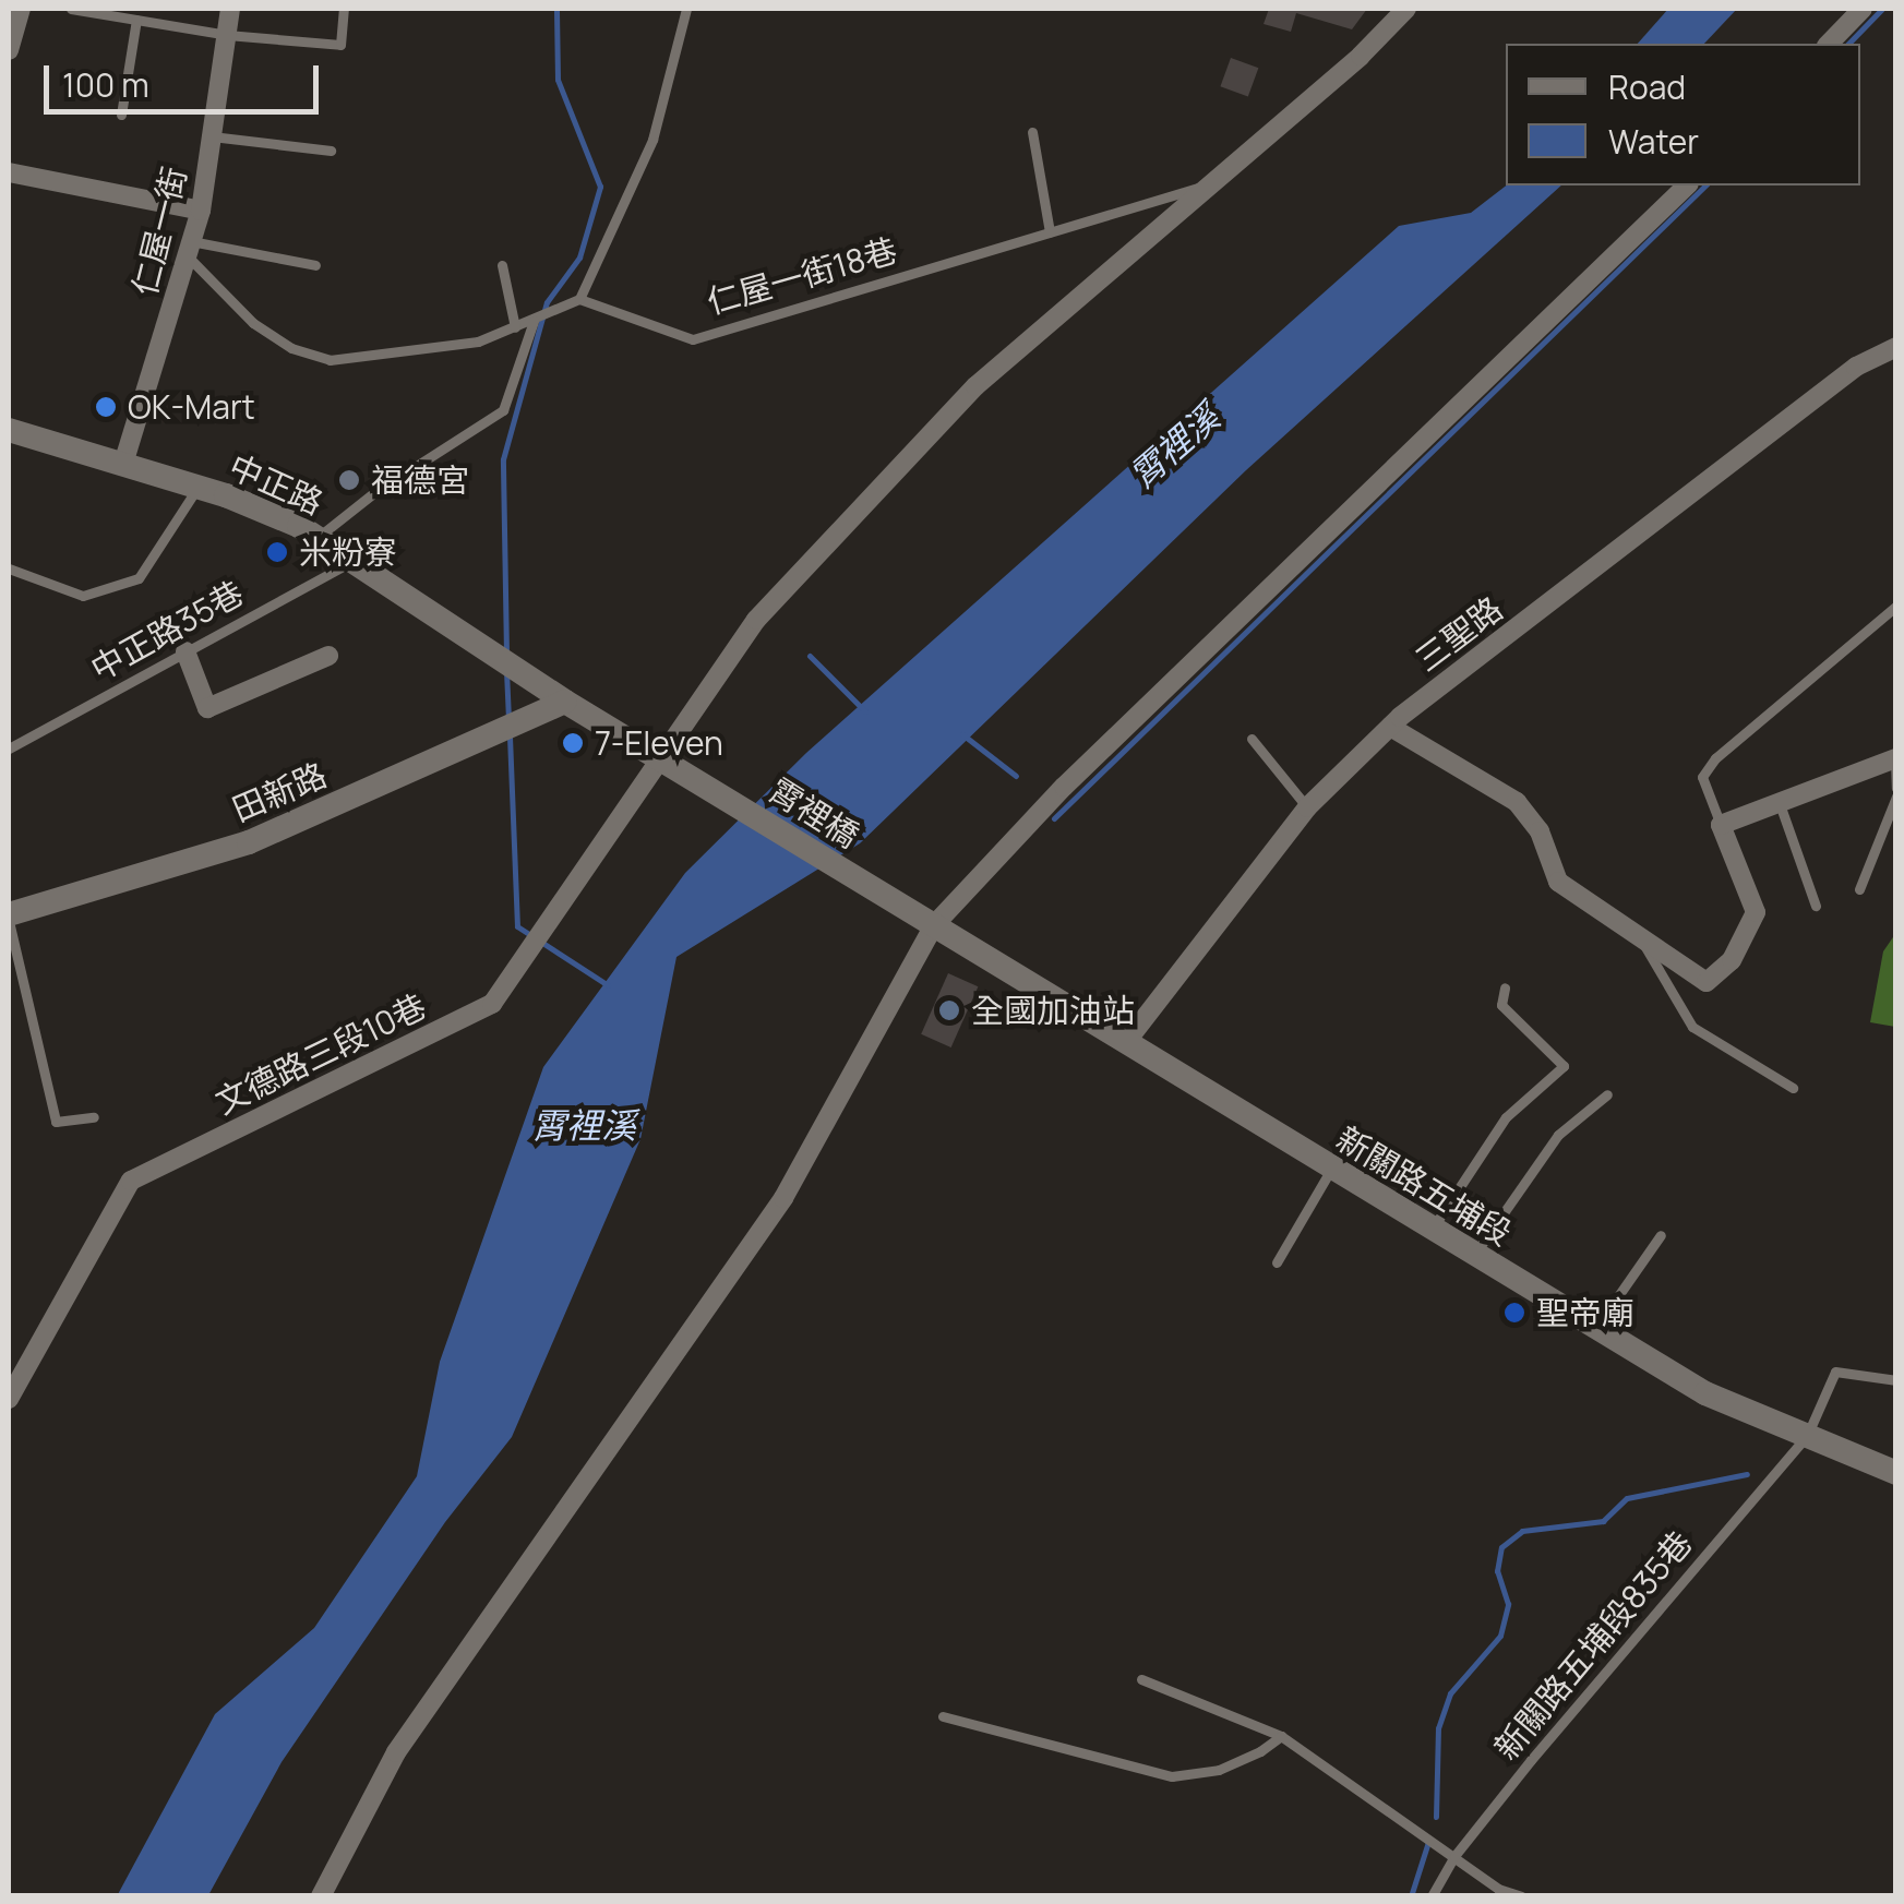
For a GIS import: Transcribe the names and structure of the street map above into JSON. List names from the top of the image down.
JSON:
{
  "streets": {
    "main road": [
      "中正路",
      "田新路",
      "霄裡橋",
      "新關路五埔段"
    ],
    "street": [
      "仁屋一街",
      "仁屋一街18巷",
      "三聖路",
      "文德路三段10巷"
    ],
    "lane": ["中正路35巷", "新關路五埔段835巷"]
  },
  "crossings": [
    ["仁屋一街", "中正路"],
    ["仁屋一街18巷", "文德路三段10巷"],
    ["中正路", "中正路35巷"],
    ["中正路", "田新路"],
    ["中正路", "霄裡橋"],
    ["中正路", "文德路三段10巷"],
    ["三聖路", "新關路五埔段"],
    ["霄裡橋", "文德路三段10巷"],
    ["霄裡橋", "新關路五埔段"],
    ["新關路五埔段", "新關路五埔段835巷"]
  ],
  "water": ["霄裡溪"],
  "places": [
    "OK-Mart",
    "福德宮",
    "米粉寮",
    "7-Eleven",
    "全國加油站",
    "聖帝廟"
  ],
  "legend": ["Road", "Water"],
  "scale_bar": "100 m"
}
